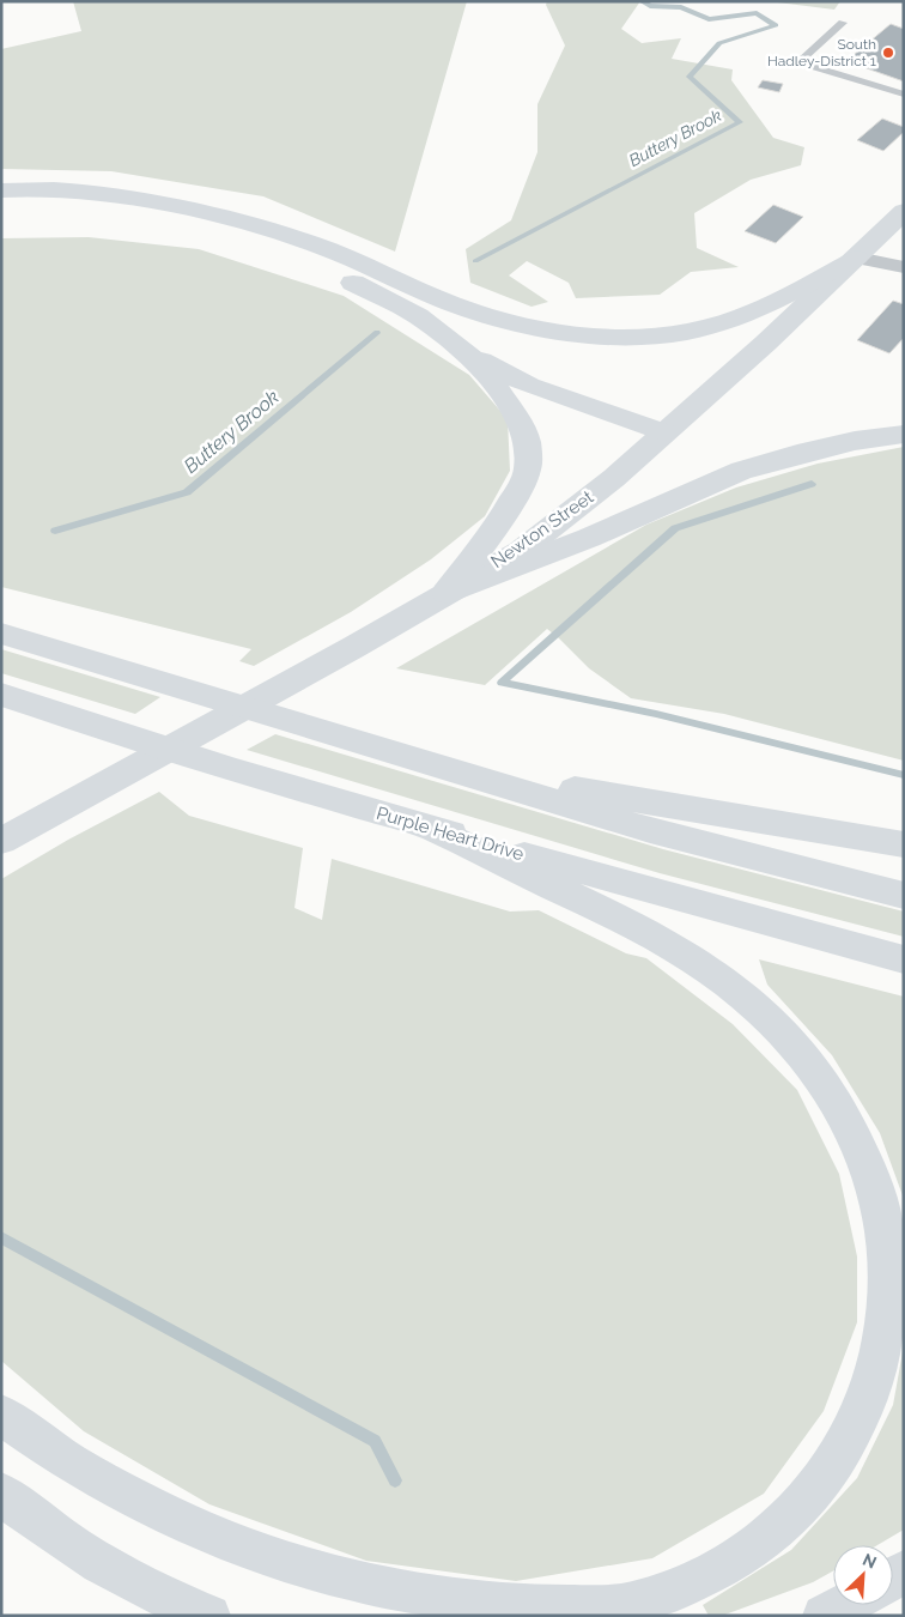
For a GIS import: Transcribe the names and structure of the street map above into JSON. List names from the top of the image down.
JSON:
{
  "streets": {
    "main road": ["Newton Street", "Purple Heart Drive"]
  },
  "water": ["Buttery Brook"],
  "places": ["South Hadley-District 1"],
  "north": "top right"
}
